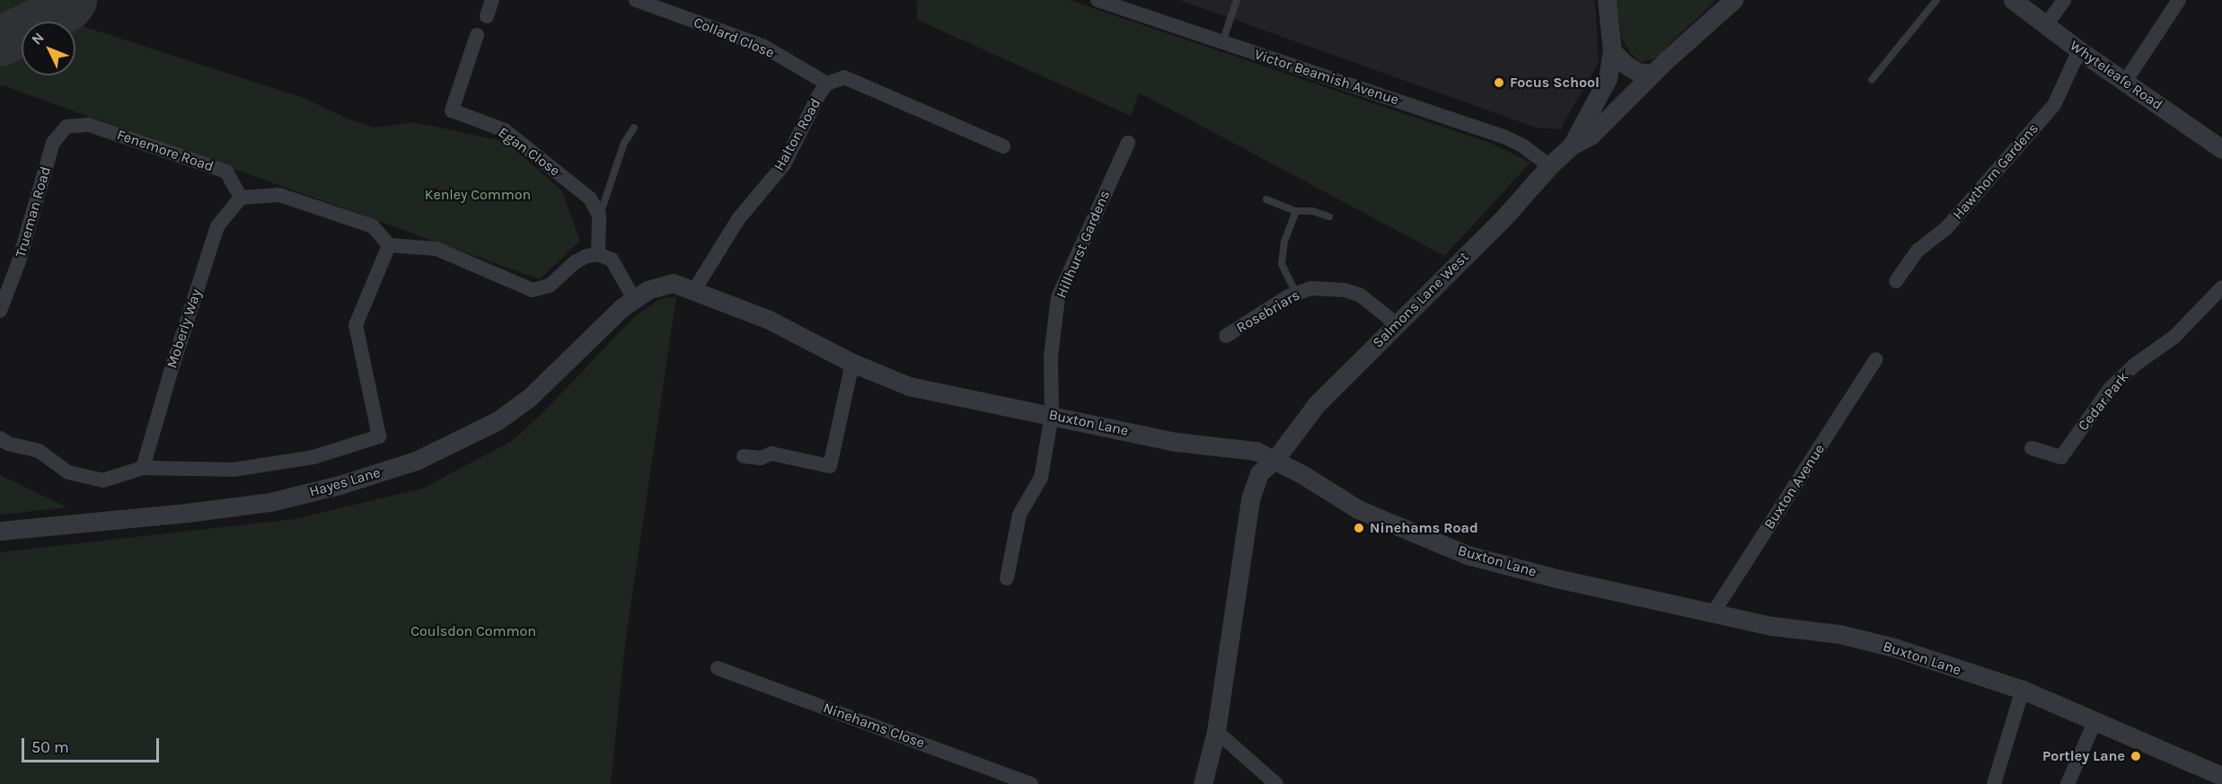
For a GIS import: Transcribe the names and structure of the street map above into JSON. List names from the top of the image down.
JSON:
{
  "streets": {
    "street": [
      "Collard Close",
      "Whyteleafe Road",
      "Victor Beamish Avenue",
      "Halton Road",
      "Fenemore Road",
      "Egan Close",
      "Hawthorn Gardens",
      "Trueman Road",
      "Hillhurst Gardens",
      "Salmons Lane West",
      "Rosebriars",
      "Moberly Way",
      "Cedar Park",
      "Buxton Lane",
      "Hayes Lane",
      "Buxton Avenue",
      "Ninehams Close"
    ]
  },
  "crossings": [
    ["Collard Close", "Halton Road"],
    ["Whyteleafe Road", "Hawthorn Gardens"],
    ["Victor Beamish Avenue", "Salmons Lane West"],
    ["Halton Road", "Buxton Lane"],
    ["Fenemore Road", "Trueman Road"],
    ["Fenemore Road", "Moberly Way"],
    ["Hillhurst Gardens", "Buxton Lane"],
    ["Salmons Lane West", "Rosebriars"],
    ["Salmons Lane West", "Buxton Lane"],
    ["Buxton Lane", "Hayes Lane"],
    ["Buxton Lane", "Buxton Avenue"]
  ],
  "parks": ["Kenley Common", "Coulsdon Common"],
  "places": ["Focus School", "Ninehams Road", "Portley Lane"],
  "scale_bar": "50 m",
  "north": "top left"
}
